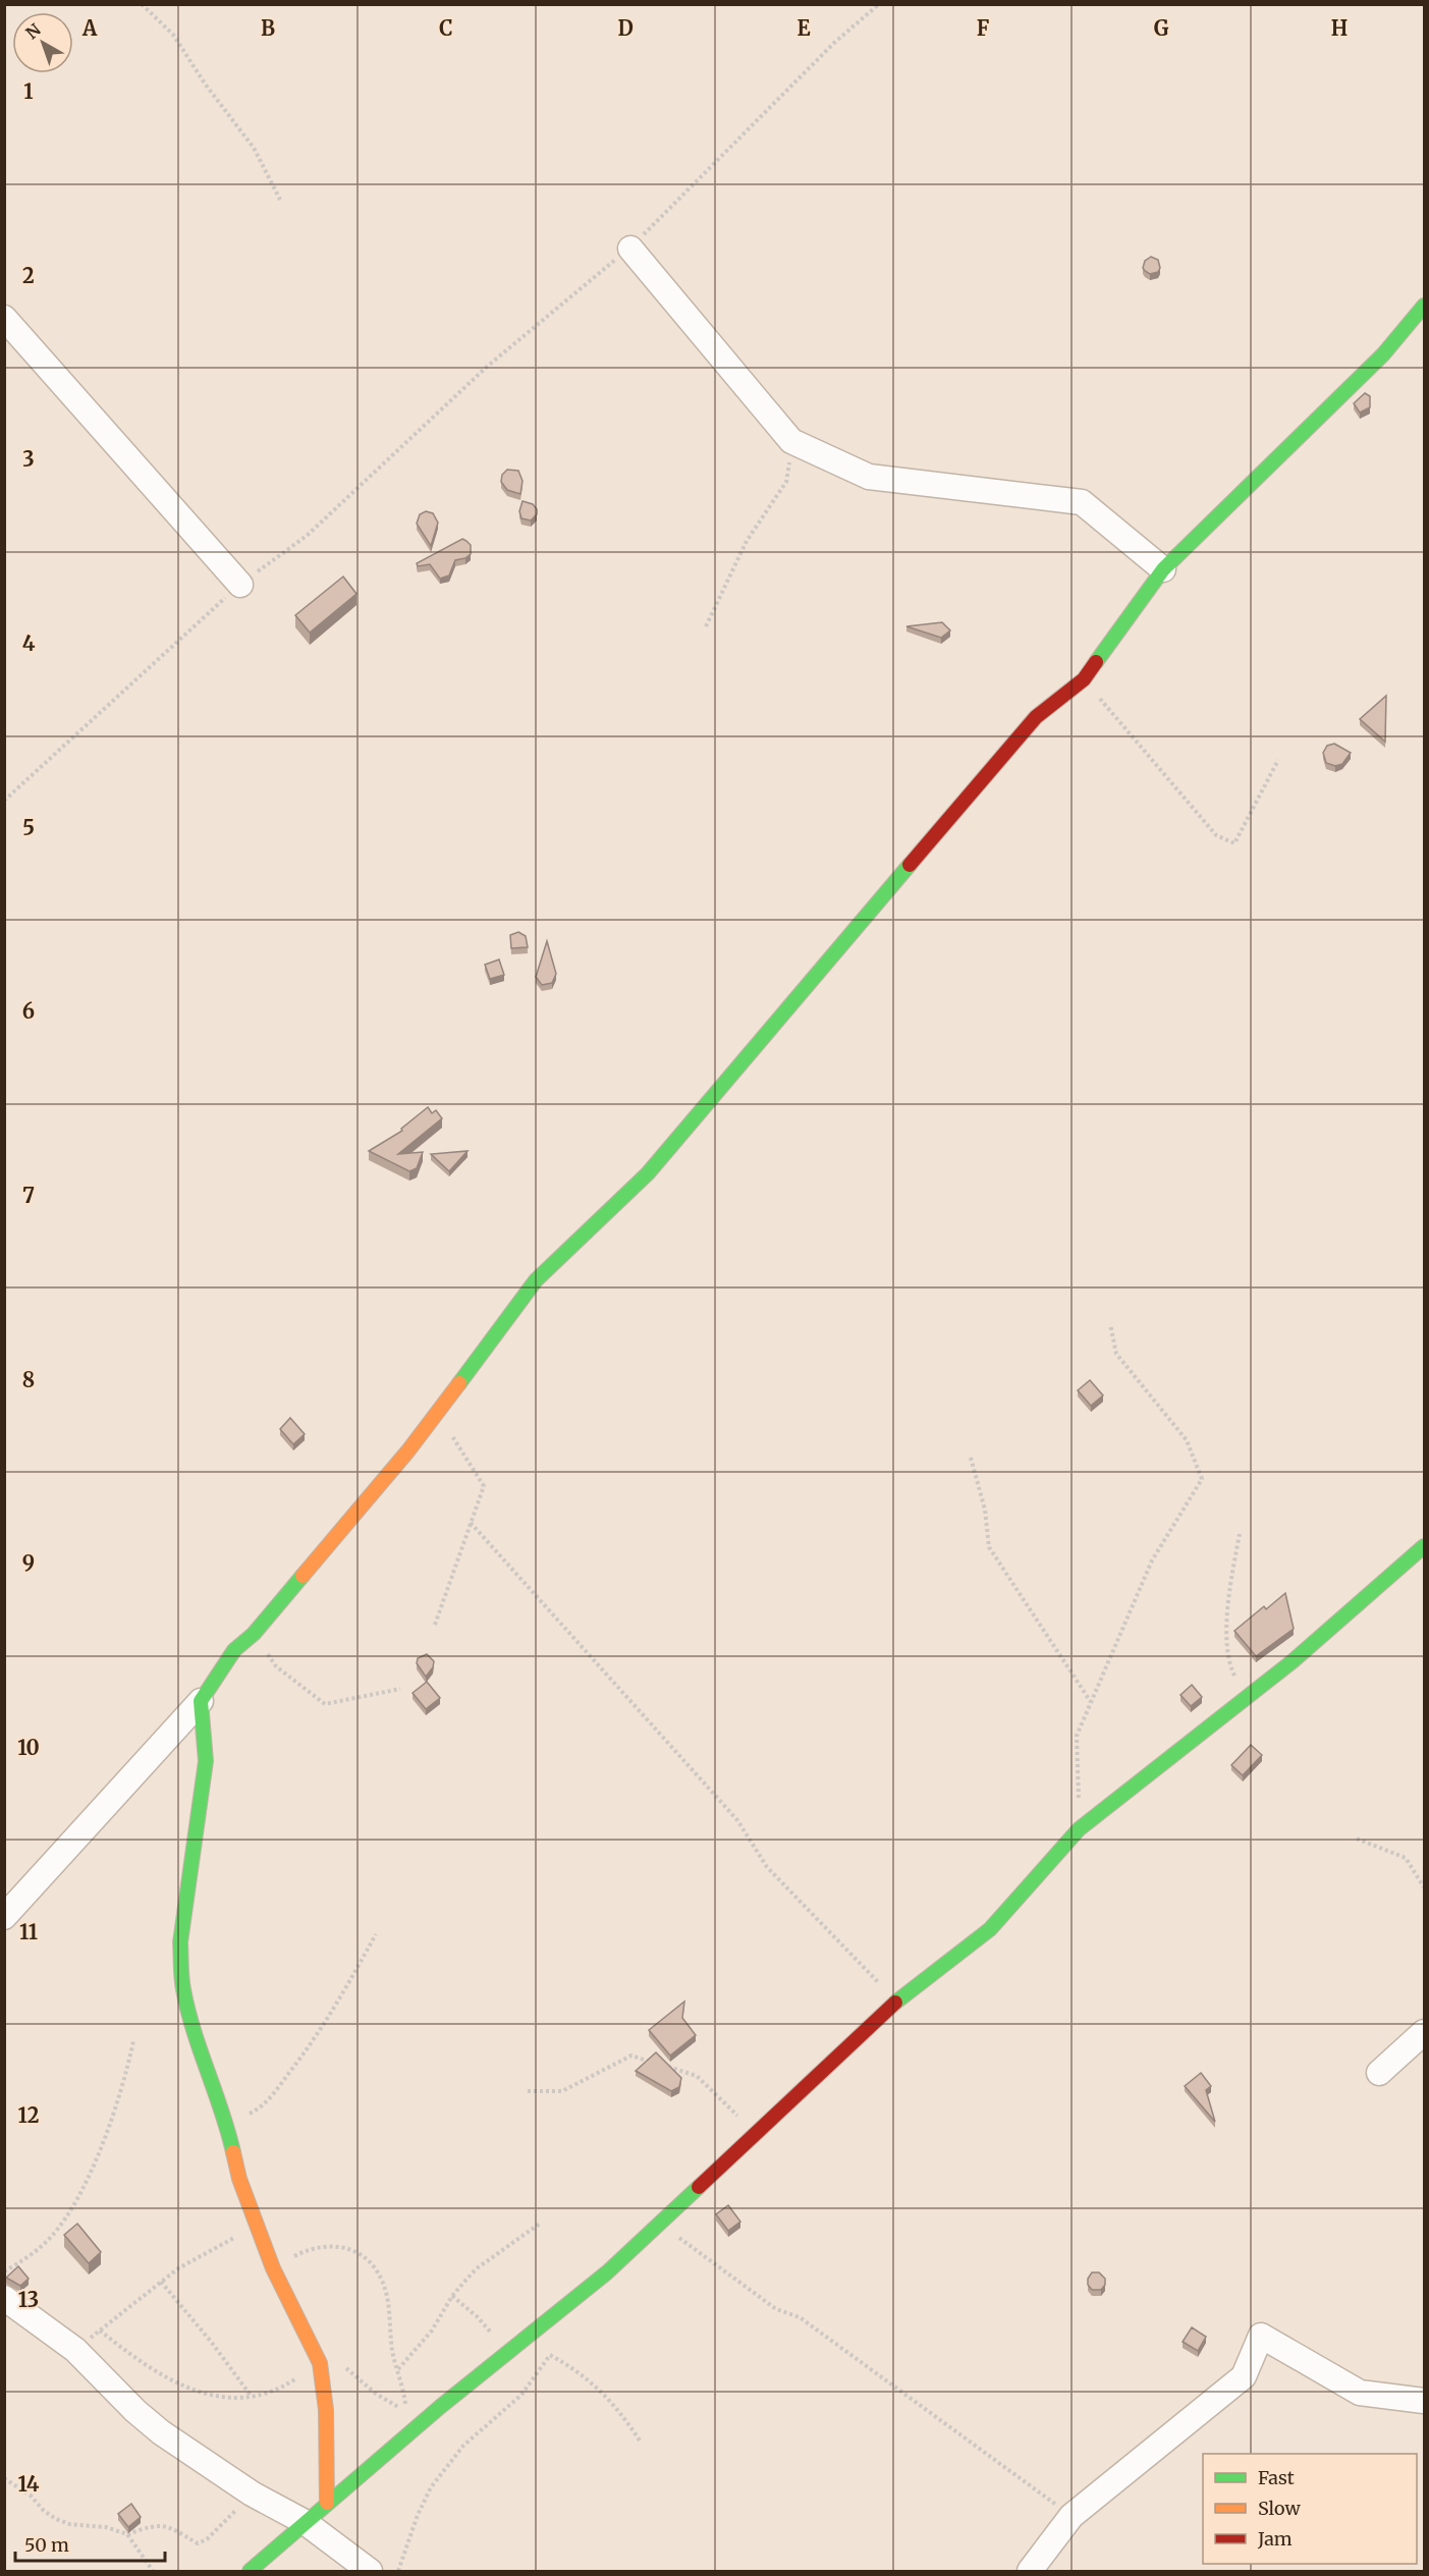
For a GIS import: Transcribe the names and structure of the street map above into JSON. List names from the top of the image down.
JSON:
{
  "legend": ["Fast", "Slow", "Jam"],
  "scale_bar": "50 m",
  "north": "top left",
  "grid": {
    "columns": [
      "A",
      "B",
      "C",
      "D",
      "E",
      "F",
      "G",
      "H"
    ],
    "rows": [
      "1",
      "2",
      "3",
      "4",
      "5",
      "6",
      "7",
      "8",
      "9",
      "10",
      "11",
      "12",
      "13",
      "14"
    ]
  }
}
